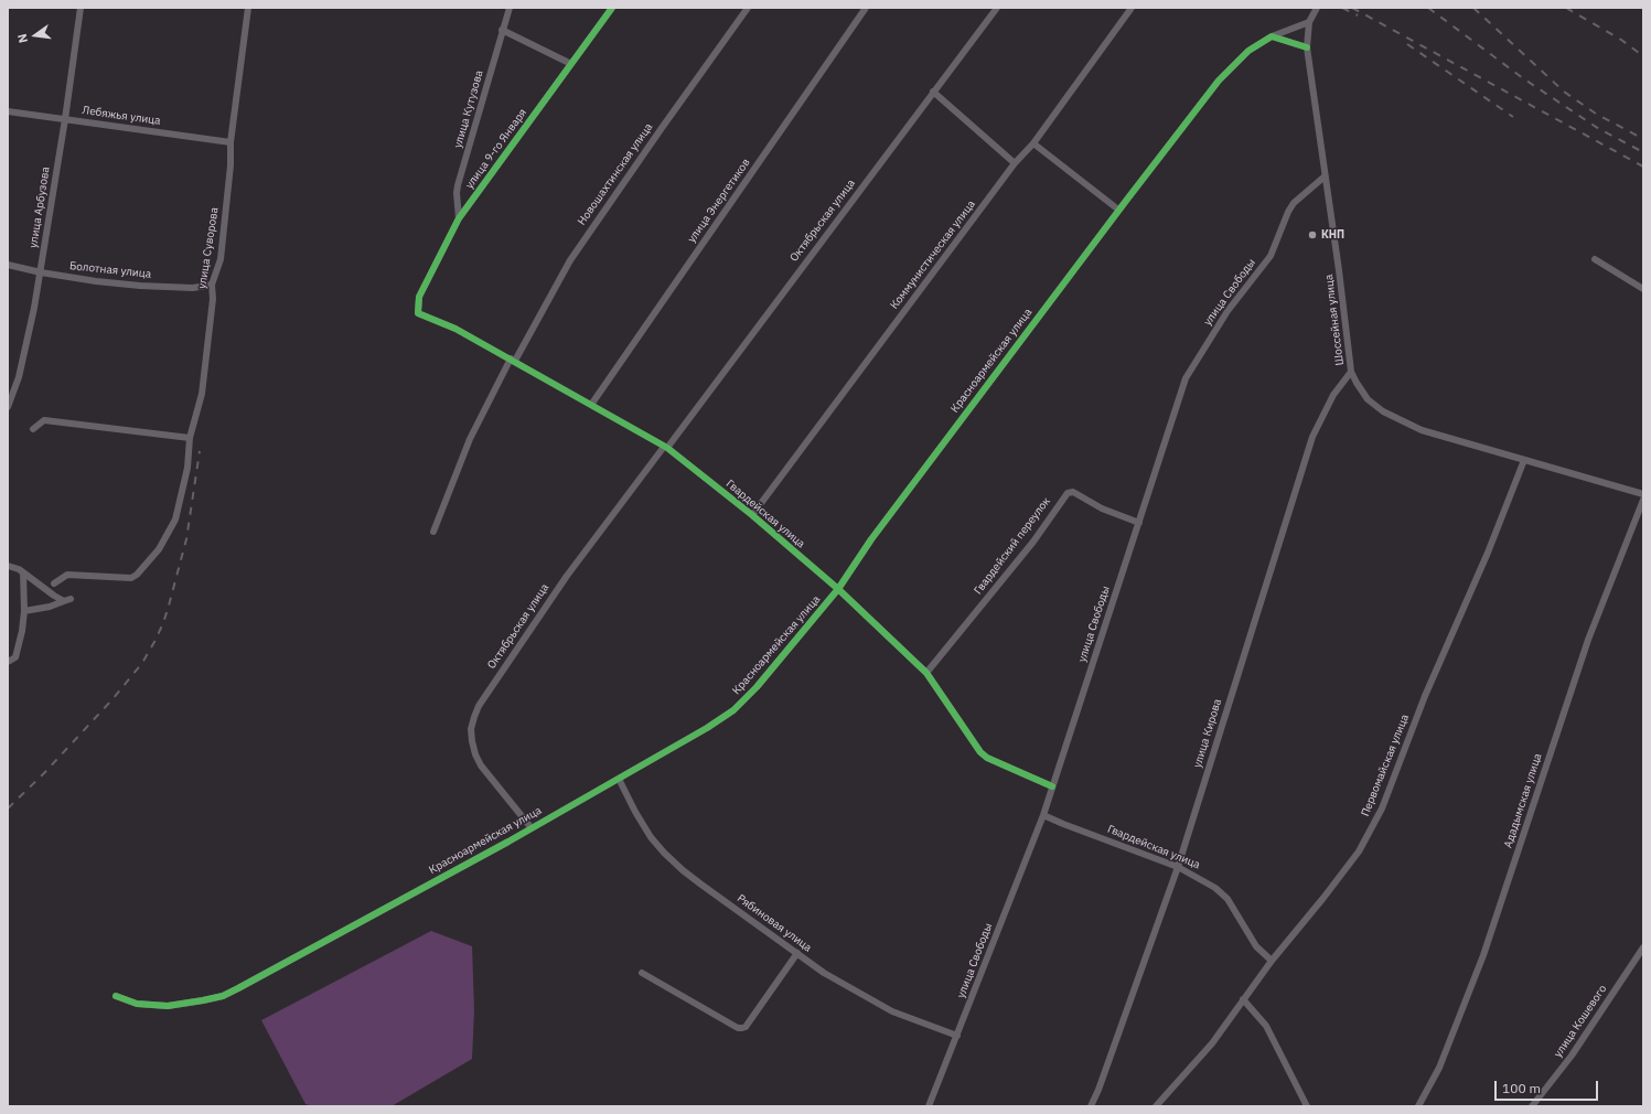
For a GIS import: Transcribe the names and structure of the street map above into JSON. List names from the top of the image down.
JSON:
{
  "streets": {
    "street": [
      "улица Кутузова",
      "Лебяжья улица",
      "улица 9-го Января",
      "Новошахтинская улица",
      "улица Энергетиков",
      "улица Арбузова",
      "Октябрьская улица",
      "улица Суворова",
      "Коммунистическая улица",
      "Болотная улица",
      "улица Свободы",
      "Шоссейная улица",
      "Красноармейская улица",
      "Гвардейская улица",
      "Гвардейский переулок",
      "улица Кирова",
      "Первомайская улица",
      "Ададымская улица",
      "Рябиновая улица",
      "улица Кошевого"
    ]
  },
  "crossings": [
    ["улица Кутузова", "улица 9-го Января"],
    ["Лебяжья улица", "улица Арбузова"],
    ["Лебяжья улица", "улица Суворова"],
    ["улица 9-го Января", "Гвардейская улица"],
    ["Новошахтинская улица", "Гвардейская улица"],
    ["улица Энергетиков", "Гвардейская улица"],
    ["улица Арбузова", "Болотная улица"],
    ["Октябрьская улица", "Красноармейская улица"],
    ["Октябрьская улица", "Гвардейская улица"],
    ["улица Суворова", "Болотная улица"],
    ["Коммунистическая улица", "Гвардейская улица"],
    ["улица Свободы", "Шоссейная улица"],
    ["улица Свободы", "Гвардейская улица"],
    ["улица Свободы", "Гвардейский переулок"],
    ["улица Свободы", "Рябиновая улица"],
    ["Шоссейная улица", "Красноармейская улица"],
    ["Шоссейная улица", "улица Кирова"],
    ["Шоссейная улица", "Первомайская улица"],
    ["Красноармейская улица", "Гвардейская улица"],
    ["Красноармейская улица", "Рябиновая улица"],
    ["Гвардейская улица", "Гвардейский переулок"],
    ["Гвардейская улица", "улица Кирова"],
    ["Гвардейская улица", "Первомайская улица"]
  ],
  "places": ["КНП"],
  "scale_bar": "100 m",
  "north": "left"
}
